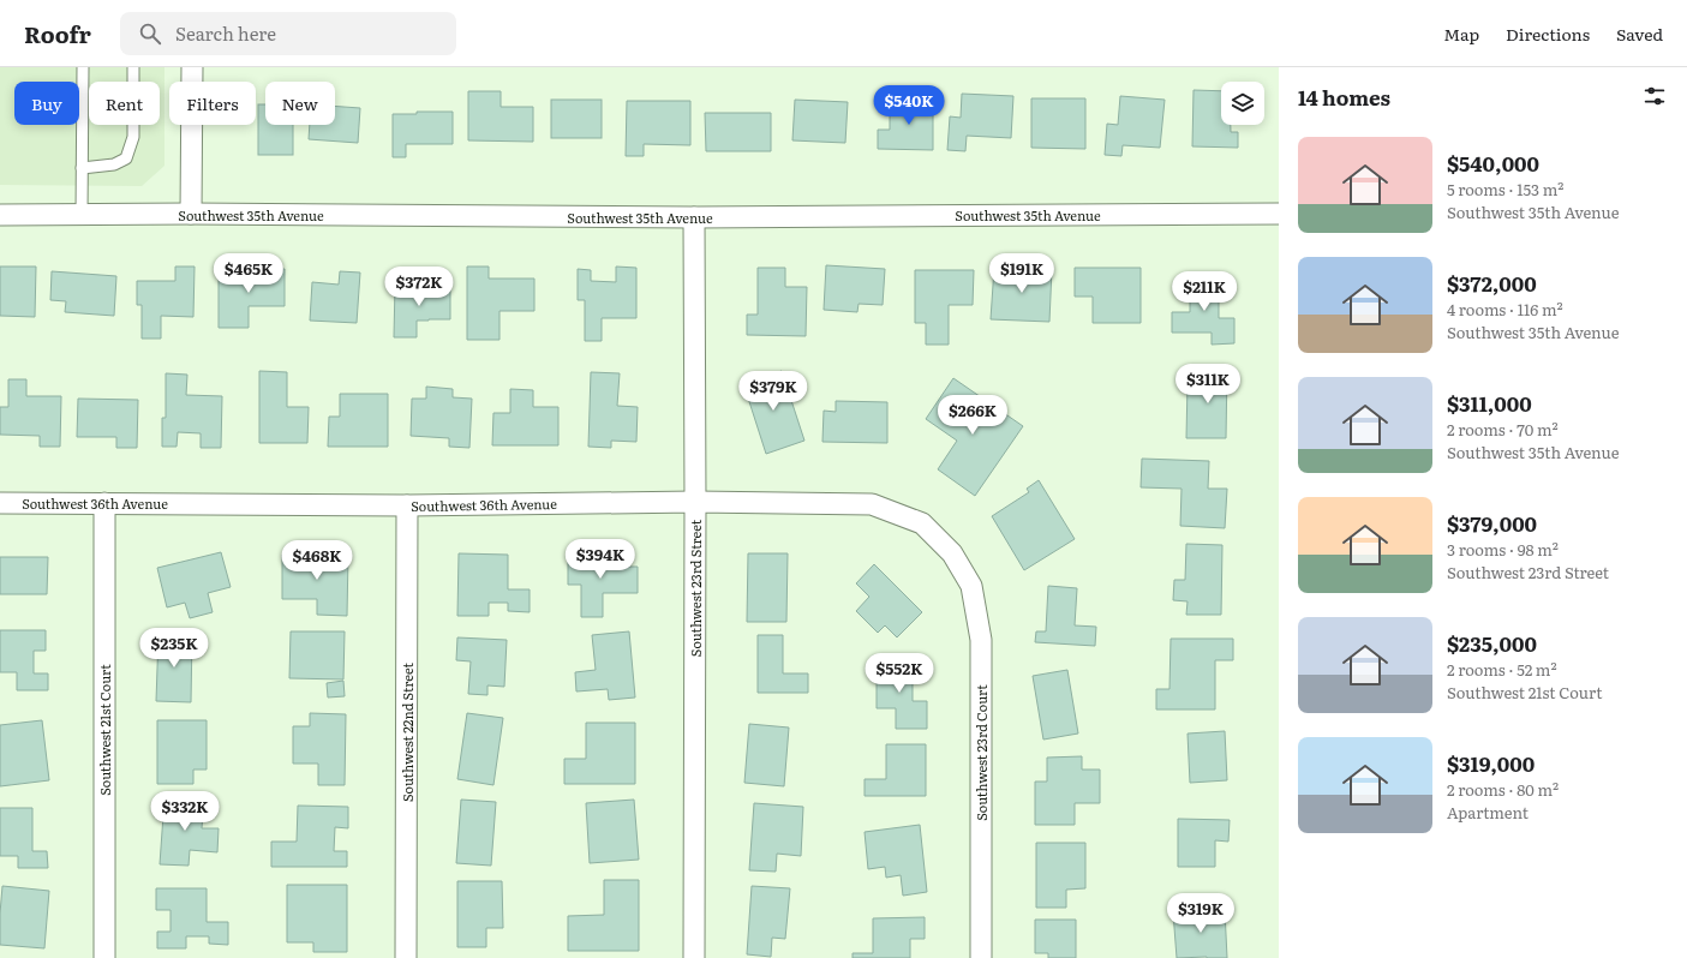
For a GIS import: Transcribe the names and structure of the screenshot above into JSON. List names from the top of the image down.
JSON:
{
  "streets": {
    "street": [
      "Southwest 35th Avenue",
      "Southwest 36th Avenue",
      "Southwest 23rd Street",
      "Southwest 21st Court",
      "Southwest 22nd Street",
      "Southwest 23rd Court"
    ]
  },
  "crossings": [
    ["Southwest 35th Avenue", "Southwest 23rd Street"],
    ["Southwest 36th Avenue", "Southwest 23rd Street"],
    ["Southwest 36th Avenue", "Southwest 21st Court"],
    ["Southwest 36th Avenue", "Southwest 22nd Street"],
    ["Southwest 36th Avenue", "Southwest 23rd Court"]
  ],
  "page": {
    "header": "Roofr",
    "search": "Search here",
    "nav": ["Map", "Directions", "Saved"],
    "heading": "14 homes",
    "chip": [
      "Buy",
      "Rent",
      "Filters",
      "New"
    ],
    "price": [
      "$540K",
      "$465K",
      "$191K",
      "$372K",
      "$211K",
      "$311K",
      "$379K",
      "$266K",
      "$394K",
      "$468K",
      "$235K",
      "$552K",
      "$332K",
      "$319K"
    ],
    "list": [
      {
        "name": "$540,000",
        "note": "5 rooms · 153 m² · Southwest 35th Avenue"
      },
      {
        "name": "$372,000",
        "note": "4 rooms · 116 m² · Southwest 35th Avenue"
      },
      {
        "name": "$311,000",
        "note": "2 rooms · 70 m² · Southwest 35th Avenue"
      },
      {
        "name": "$379,000",
        "note": "3 rooms · 98 m² · Southwest 23rd Street"
      },
      {
        "name": "$235,000",
        "note": "2 rooms · 52 m² · Southwest 21st Court"
      },
      {
        "name": "$319,000",
        "note": "2 rooms · 80 m² · Apartment"
      }
    ]
  }
}
